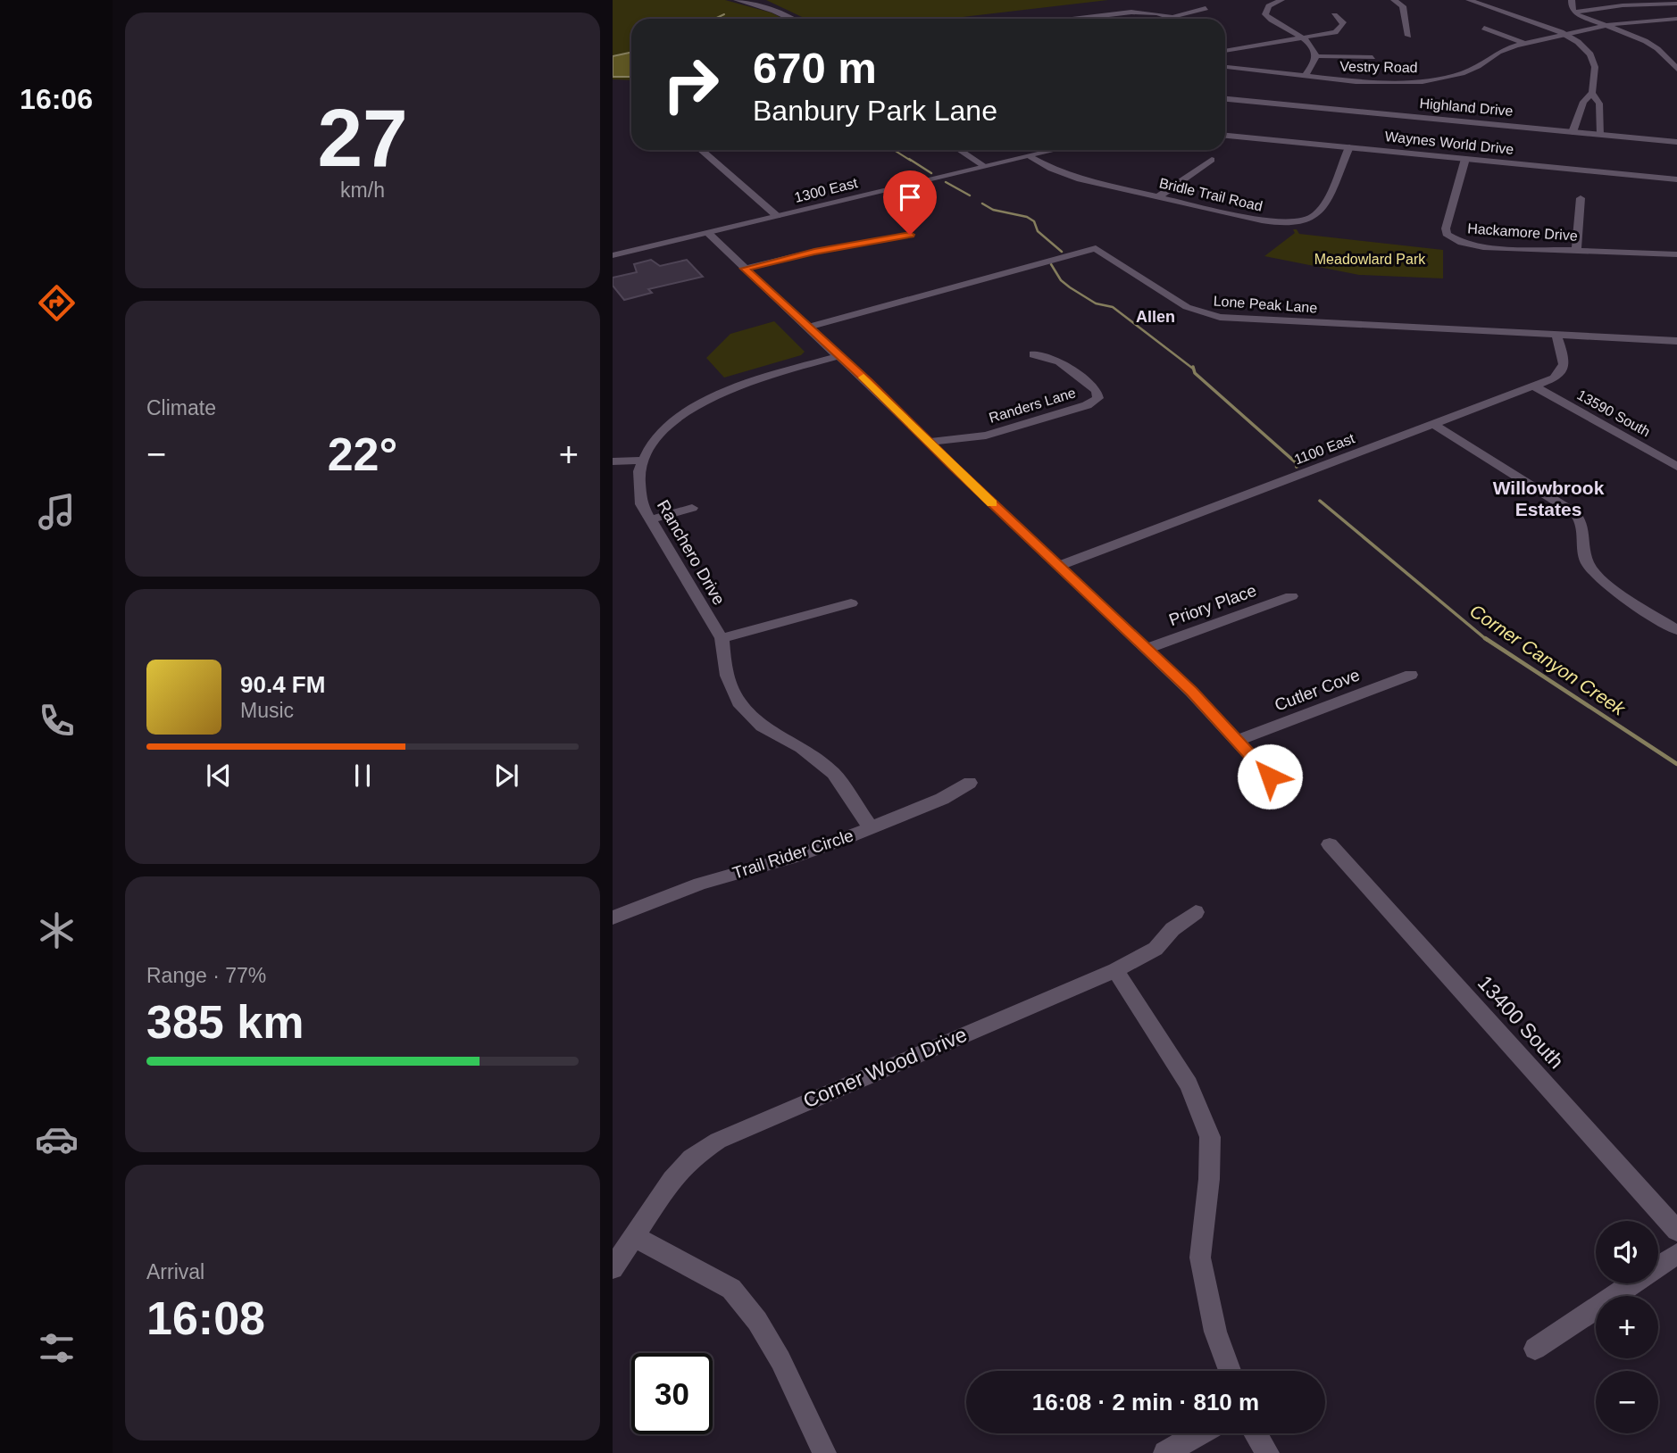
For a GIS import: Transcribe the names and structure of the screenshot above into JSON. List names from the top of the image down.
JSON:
{
  "streets": {
    "street": [
      "Vestry Road",
      "Highland Drive",
      "Waynes World Drive",
      "1300 East",
      "Bridle Trail Road",
      "Hackamore Drive",
      "Lone Peak Lane",
      "Randers Lane",
      "13590 South",
      "1100 East",
      "Ranchero Drive",
      "Priory Place",
      "Cutler Cove",
      "Trail Rider Circle",
      "13400 South",
      "Corner Wood Drive"
    ]
  },
  "crossings": [
    ["Waynes World Drive", "Bridle Trail Road"],
    ["Waynes World Drive", "Hackamore Drive"],
    ["1300 East", "Bridle Trail Road"],
    ["Lone Peak Lane", "1100 East"],
    ["13590 South", "1100 East"],
    ["Ranchero Drive", "Trail Rider Circle"]
  ],
  "districts": ["Allen", "Willowbrook Estates"],
  "water": ["Corner Canyon Creek"],
  "parks": ["Meadowlard Park"],
  "page": {
    "tabs": "16:06",
    "tile": [
      ["27", "km/h"],
      "Climate",
      ["Range · 77%", "385 km"],
      ["Arrival", "16:08"]
    ],
    "turn": ["670 m", "Banbury Park Lane"],
    "heat": ["−", "22°", "+"],
    "song": ["90.4 FM", "Music"],
    "map_buttons": ["+", "−"],
    "limit": "30",
    "trip": "16:08 · 2 min · 810 m"
  }
}
